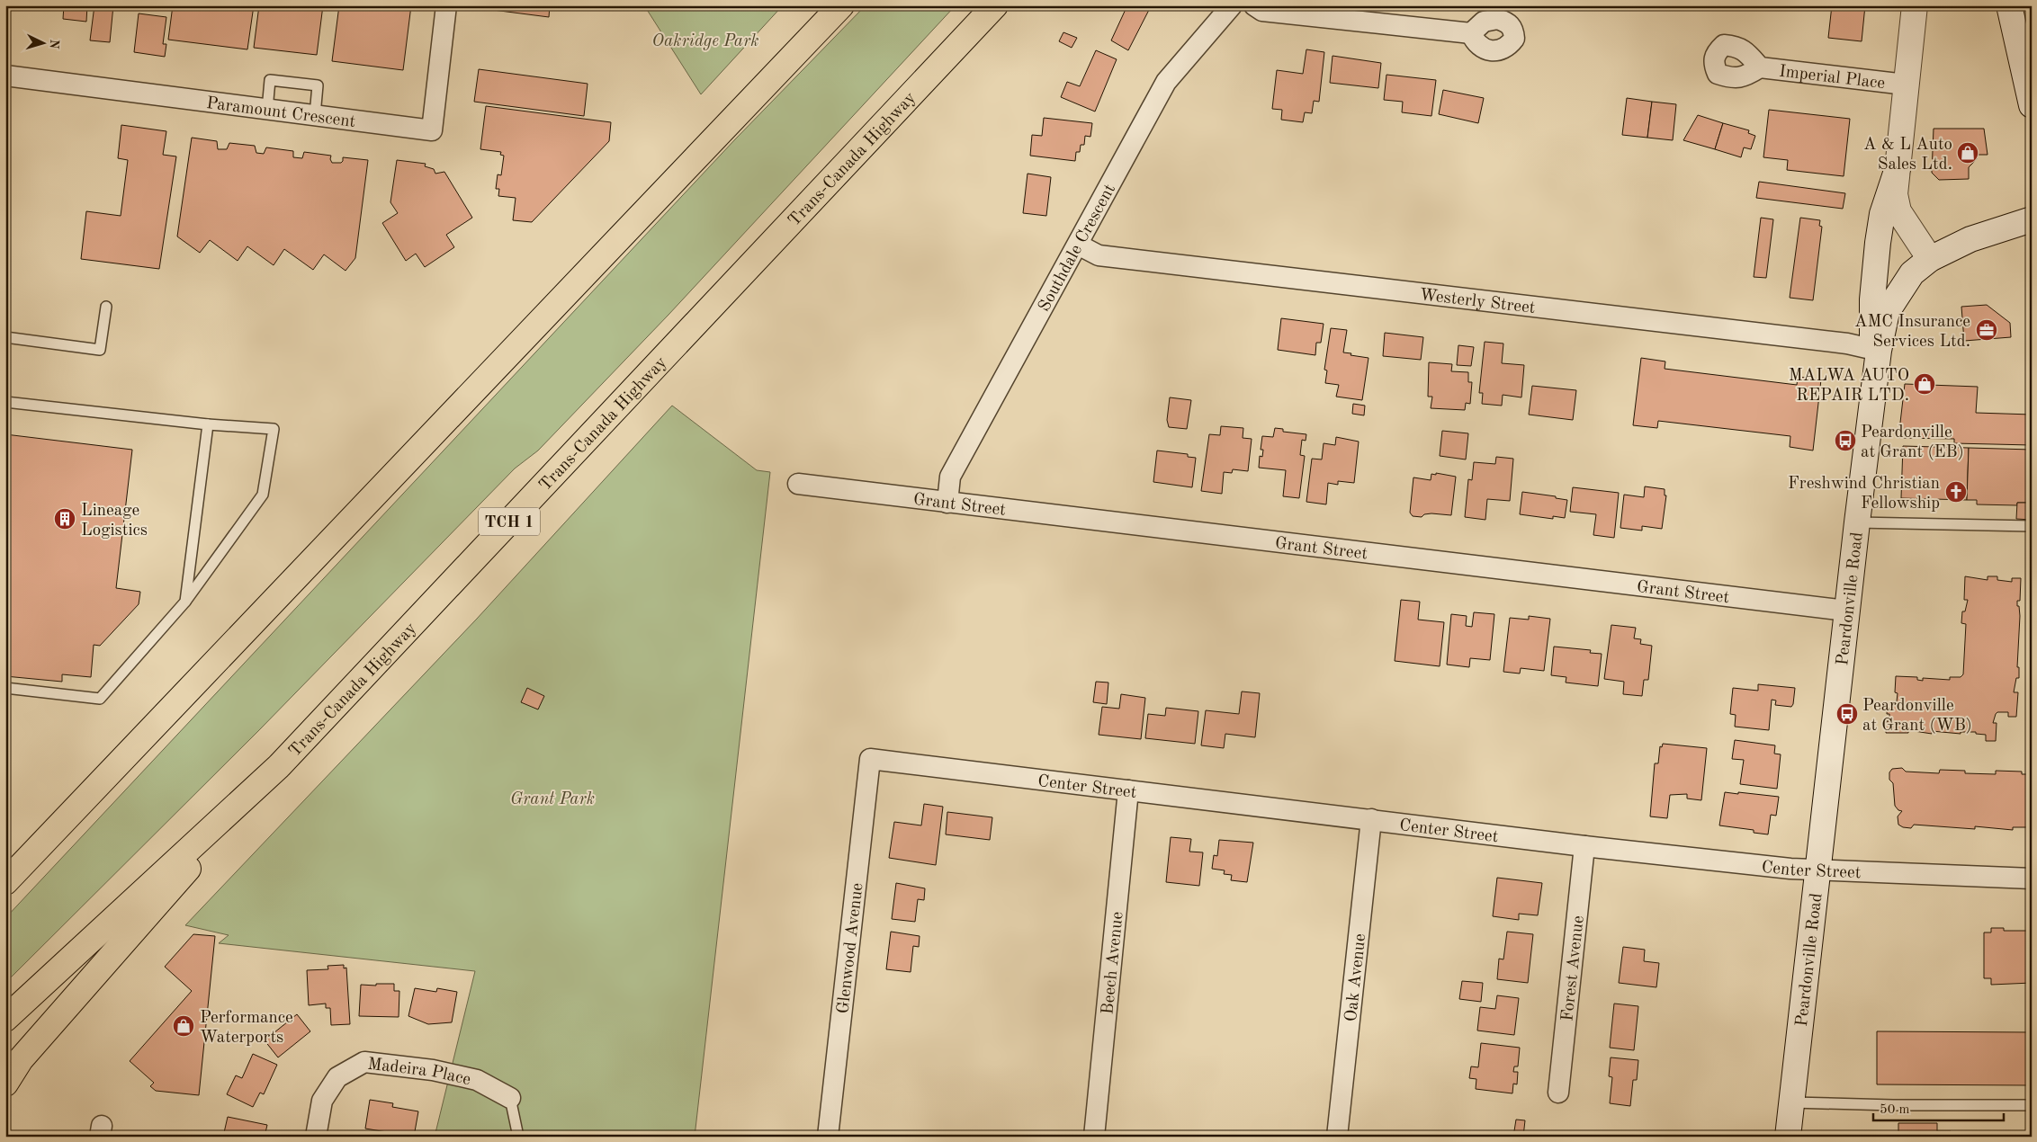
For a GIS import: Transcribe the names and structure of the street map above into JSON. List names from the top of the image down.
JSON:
{
  "streets": {
    "highway": ["Trans-Canada Highway", "TCH 1"],
    "main road": ["Peardonville Road"],
    "street": [
      "Imperial Place",
      "Paramount Crescent",
      "Southdale Crescent",
      "Westerly Street",
      "Grant Street",
      "Center Street",
      "Glenwood Avenue",
      "Beech Avenue",
      "Forest Avenue",
      "Oak Avenue",
      "Madeira Place"
    ]
  },
  "crossings": [
    ["Southdale Crescent", "Westerly Street"],
    ["Southdale Crescent", "Grant Street"],
    ["Westerly Street", "Peardonville Road"],
    ["Grant Street", "Peardonville Road"],
    ["Peardonville Road", "Center Street"],
    ["Center Street", "Glenwood Avenue"],
    ["Center Street", "Beech Avenue"],
    ["Center Street", "Forest Avenue"],
    ["Center Street", "Oak Avenue"]
  ],
  "parks": ["Oakridge Park", "Grant Park"],
  "places": {
    "shop": ["A & L Auto Sales Ltd.", "MALWA AUTO REPAIR LTD.", "Performance Waterports"],
    "office": ["AMC Insurance Services Ltd."],
    "bus stop": ["Peardonville at Grant (EB)", "Peardonville at Grant (WB)"],
    "church": ["Freshwind Christian Fellowship"],
    "building": ["Lineage Logistics"]
  },
  "scale_bar": "50 m",
  "north": "right"
}
